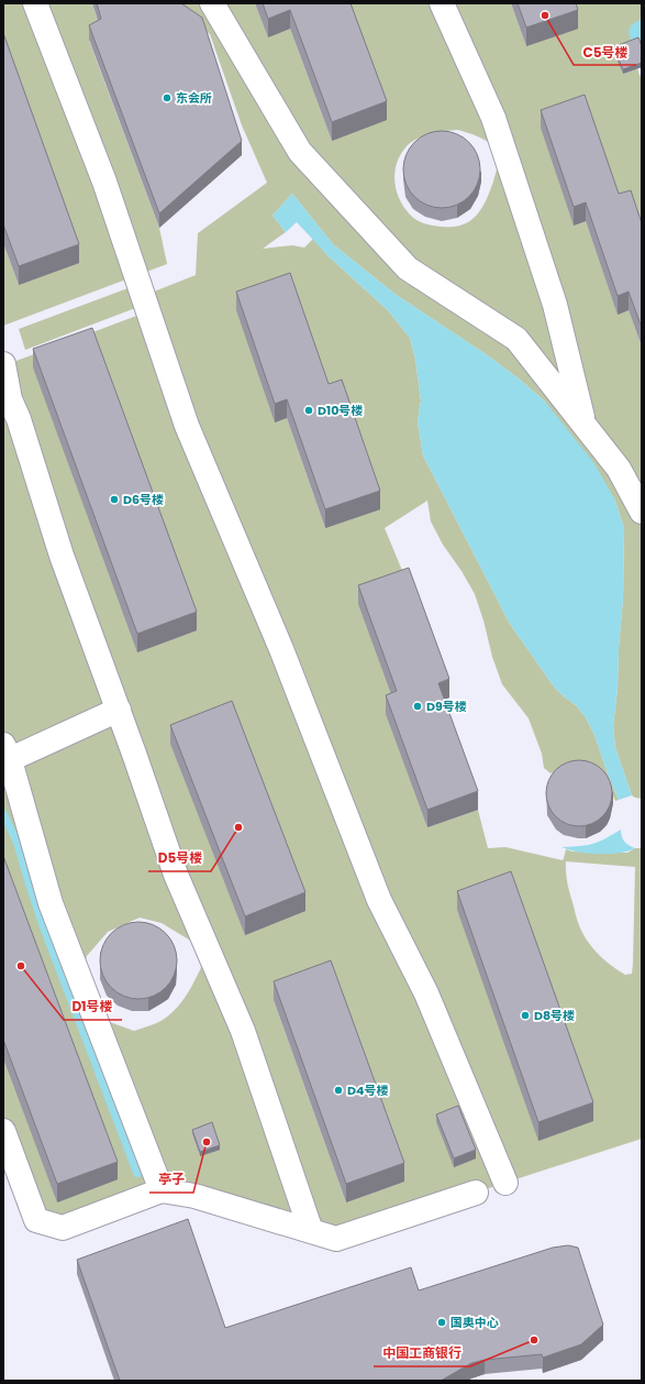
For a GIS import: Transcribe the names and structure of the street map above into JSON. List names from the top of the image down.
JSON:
{
  "places": [
    "C5号楼",
    "东会所",
    "D10号楼",
    "D6号楼",
    "D9号楼",
    "D5号楼",
    "D1号楼",
    "D8号楼",
    "D4号楼",
    "亭子",
    "国奥中心",
    "中国工商银行"
  ]
}
